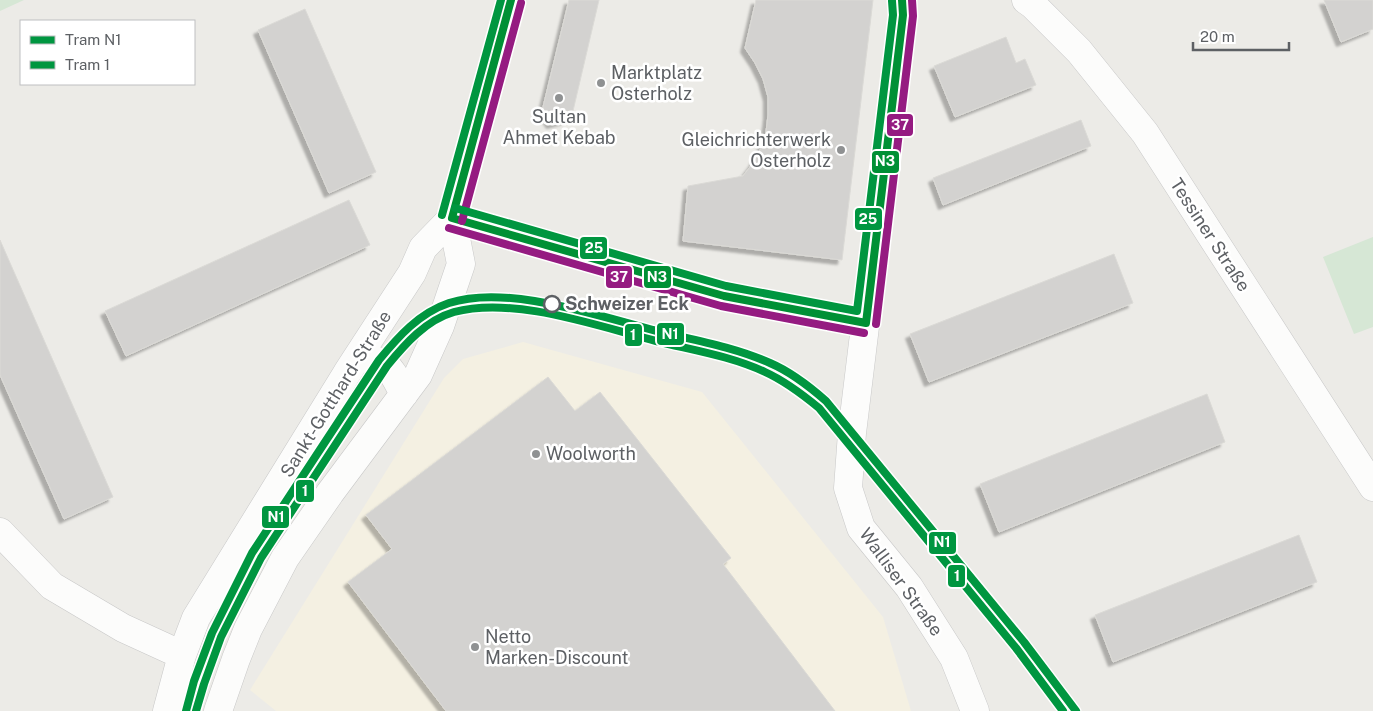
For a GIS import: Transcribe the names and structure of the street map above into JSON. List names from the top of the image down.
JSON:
{
  "streets": {
    "street": ["Tessiner Straße", "Sankt-Gotthard-Straße", "Walliser Straße"]
  },
  "places": [
    "Marktplatz Osterholz",
    "Sultan Ahmet Kebab",
    "Gleichrichterwerk Osterholz",
    "Schweizer Eck",
    "Woolworth",
    "Netto Marken-Discount"
  ],
  "lines": [
    "transit line N3",
    "transit line 37",
    "transit line 25",
    "tram line N1",
    "tram line 1"
  ],
  "legend": ["Tram N1", "Tram 1"],
  "scale_bar": "20 m"
}
